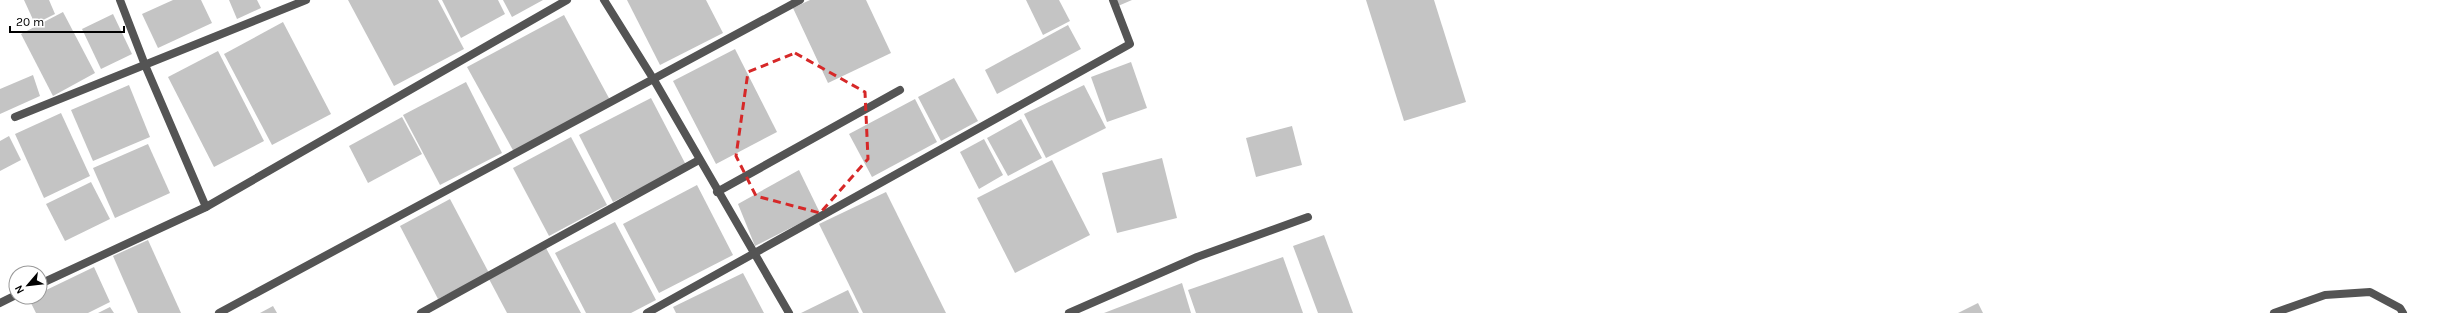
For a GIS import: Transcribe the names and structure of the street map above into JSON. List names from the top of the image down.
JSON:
{
  "scale_bar": "20 m",
  "north": "bottom left"
}
